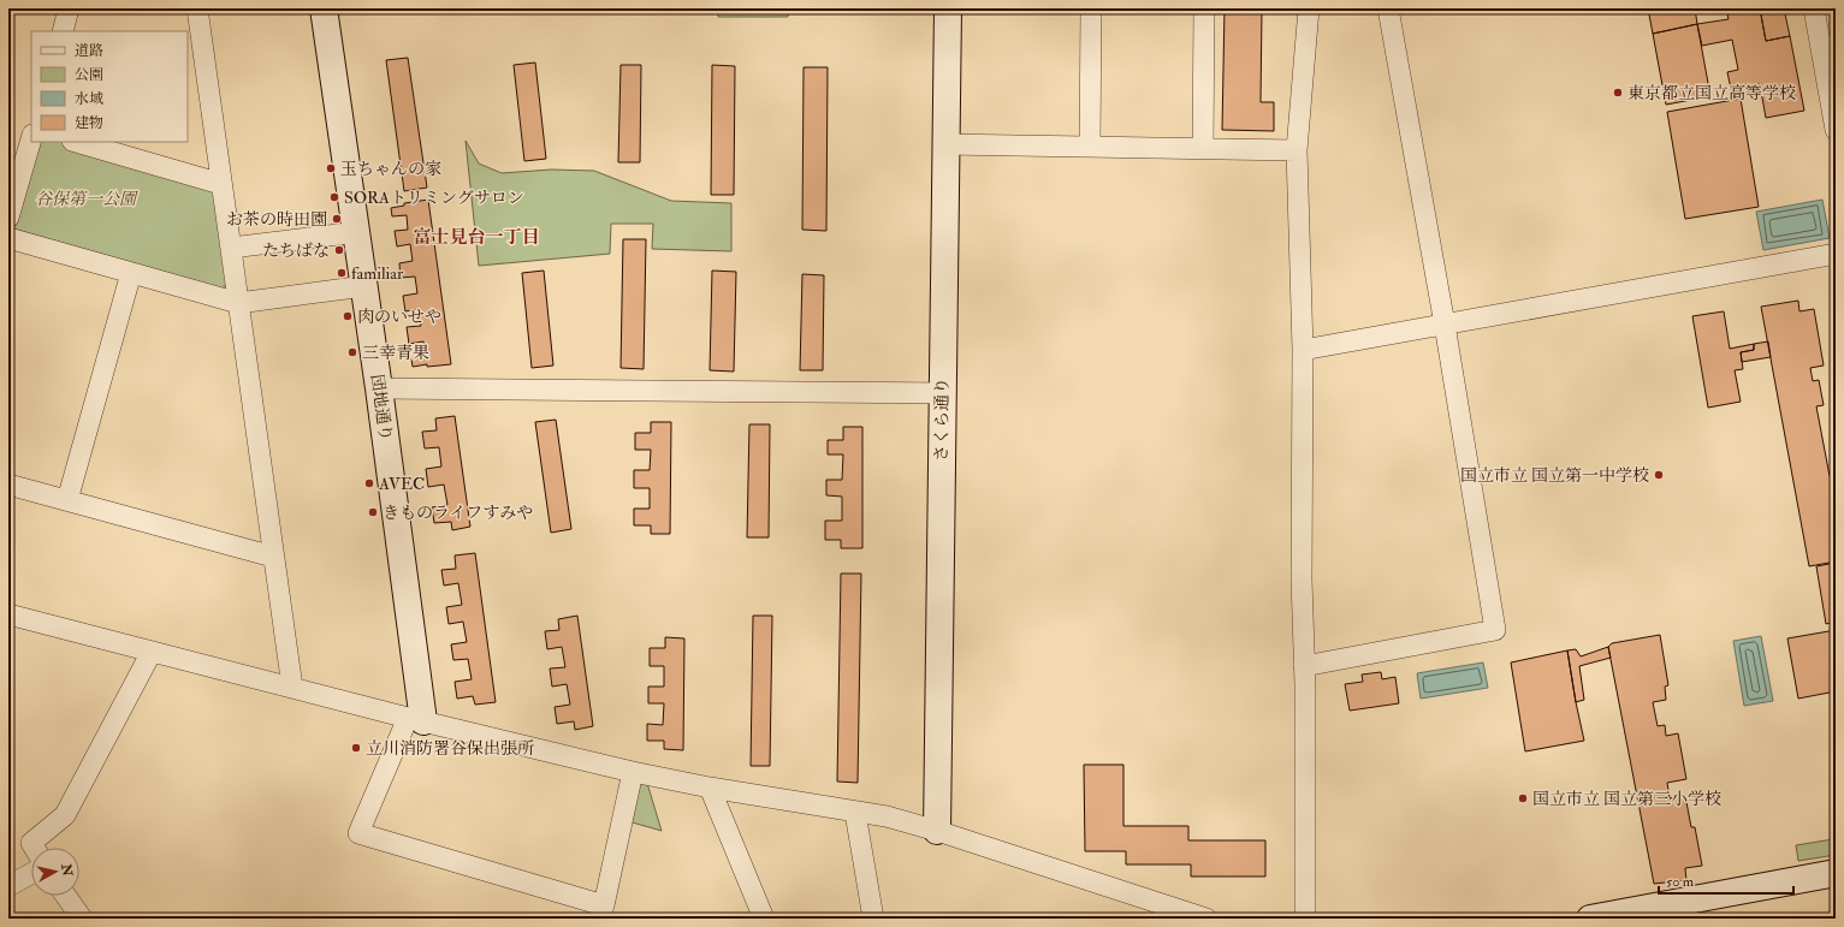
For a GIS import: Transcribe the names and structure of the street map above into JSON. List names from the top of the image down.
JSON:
{
  "streets": {
    "street": ["団地通り", "さくら通り"]
  },
  "districts": ["富士見台一丁目"],
  "parks": ["谷保第一公園"],
  "places": [
    "東京都立国立高等学校",
    "玉ちゃんの家",
    "SORAトリミングサロン",
    "お茶の時田園",
    "たちばな",
    "familiar",
    "肉のいせや",
    "三幸青果",
    "国立市立 国立第一中学校",
    "AVEC",
    "きものライフすみや",
    "立川消防署谷保出張所",
    "国立市立 国立第三小学校"
  ],
  "legend": [
    "道路",
    "公園",
    "水域",
    "建物"
  ],
  "scale_bar": "50 m",
  "north": "right"
}
